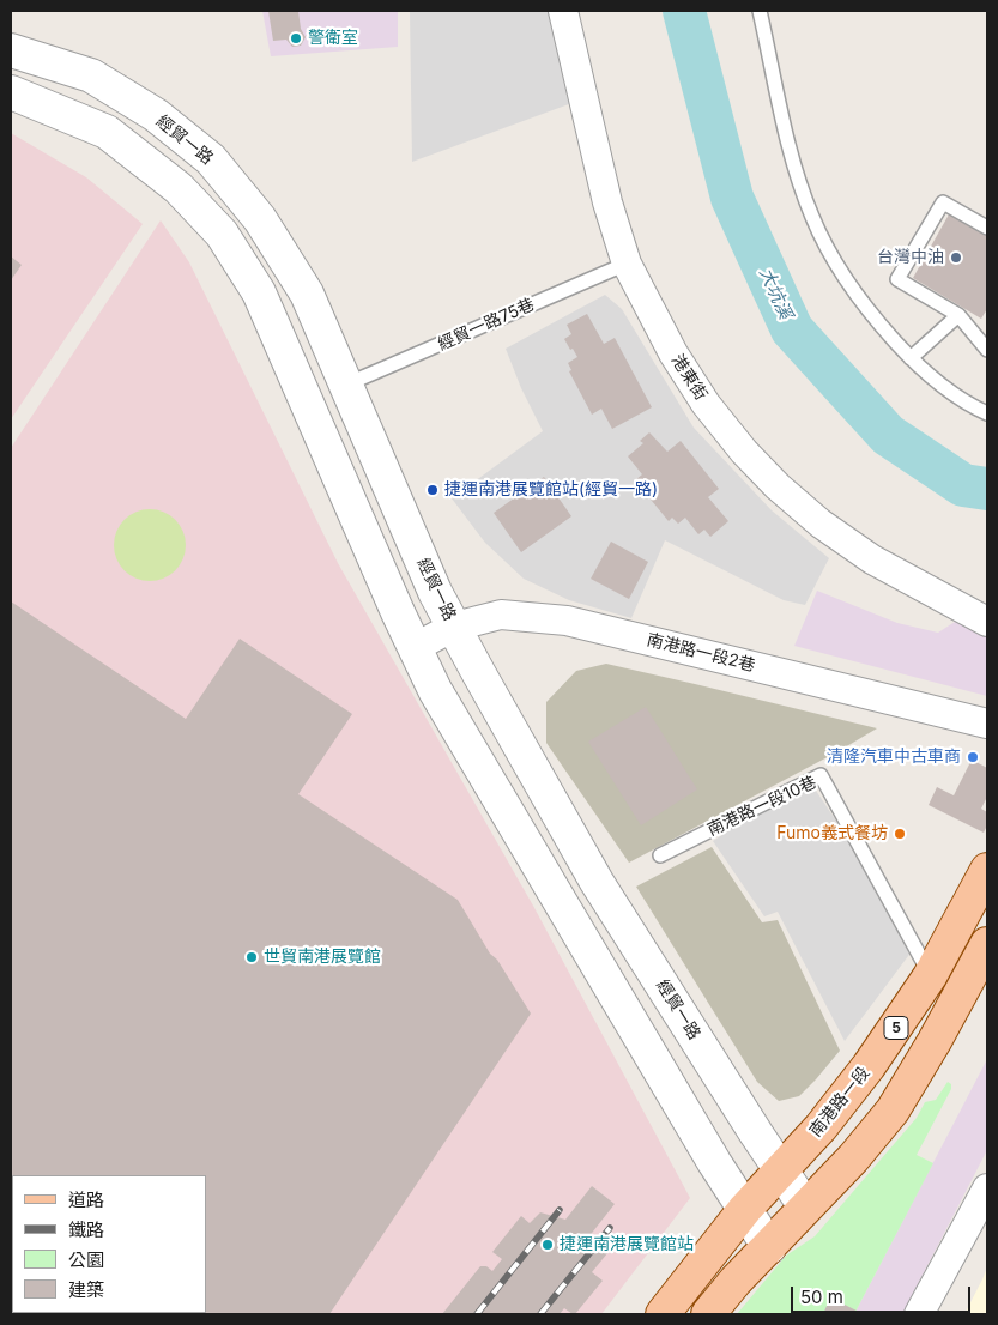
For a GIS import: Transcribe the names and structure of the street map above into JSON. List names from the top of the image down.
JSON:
{
  "streets": {
    "main road": ["5", "南港路一段"],
    "street": ["經貿一路", "港東街", "南港路一段2巷"],
    "lane": ["經貿一路75巷", "南港路一段10巷"]
  },
  "crossings": [
    ["經貿一路", "經貿一路75巷"],
    ["經貿一路", "南港路一段2巷"],
    ["經貿一路", "5"],
    ["經貿一路", "南港路一段"],
    ["經貿一路75巷", "港東街"],
    ["南港路一段10巷", "南港路一段"]
  ],
  "water": ["大坑溪"],
  "places": [
    "警衛室",
    "台灣中油",
    "捷運南港展覽館站(經貿一路)",
    "清隆汽車中古車商",
    "Fumo義式餐坊",
    "世貿南港展覽館",
    "捷運南港展覽館站"
  ],
  "legend": [
    "道路",
    "鐵路",
    "公園",
    "建築"
  ],
  "scale_bar": "50 m"
}
